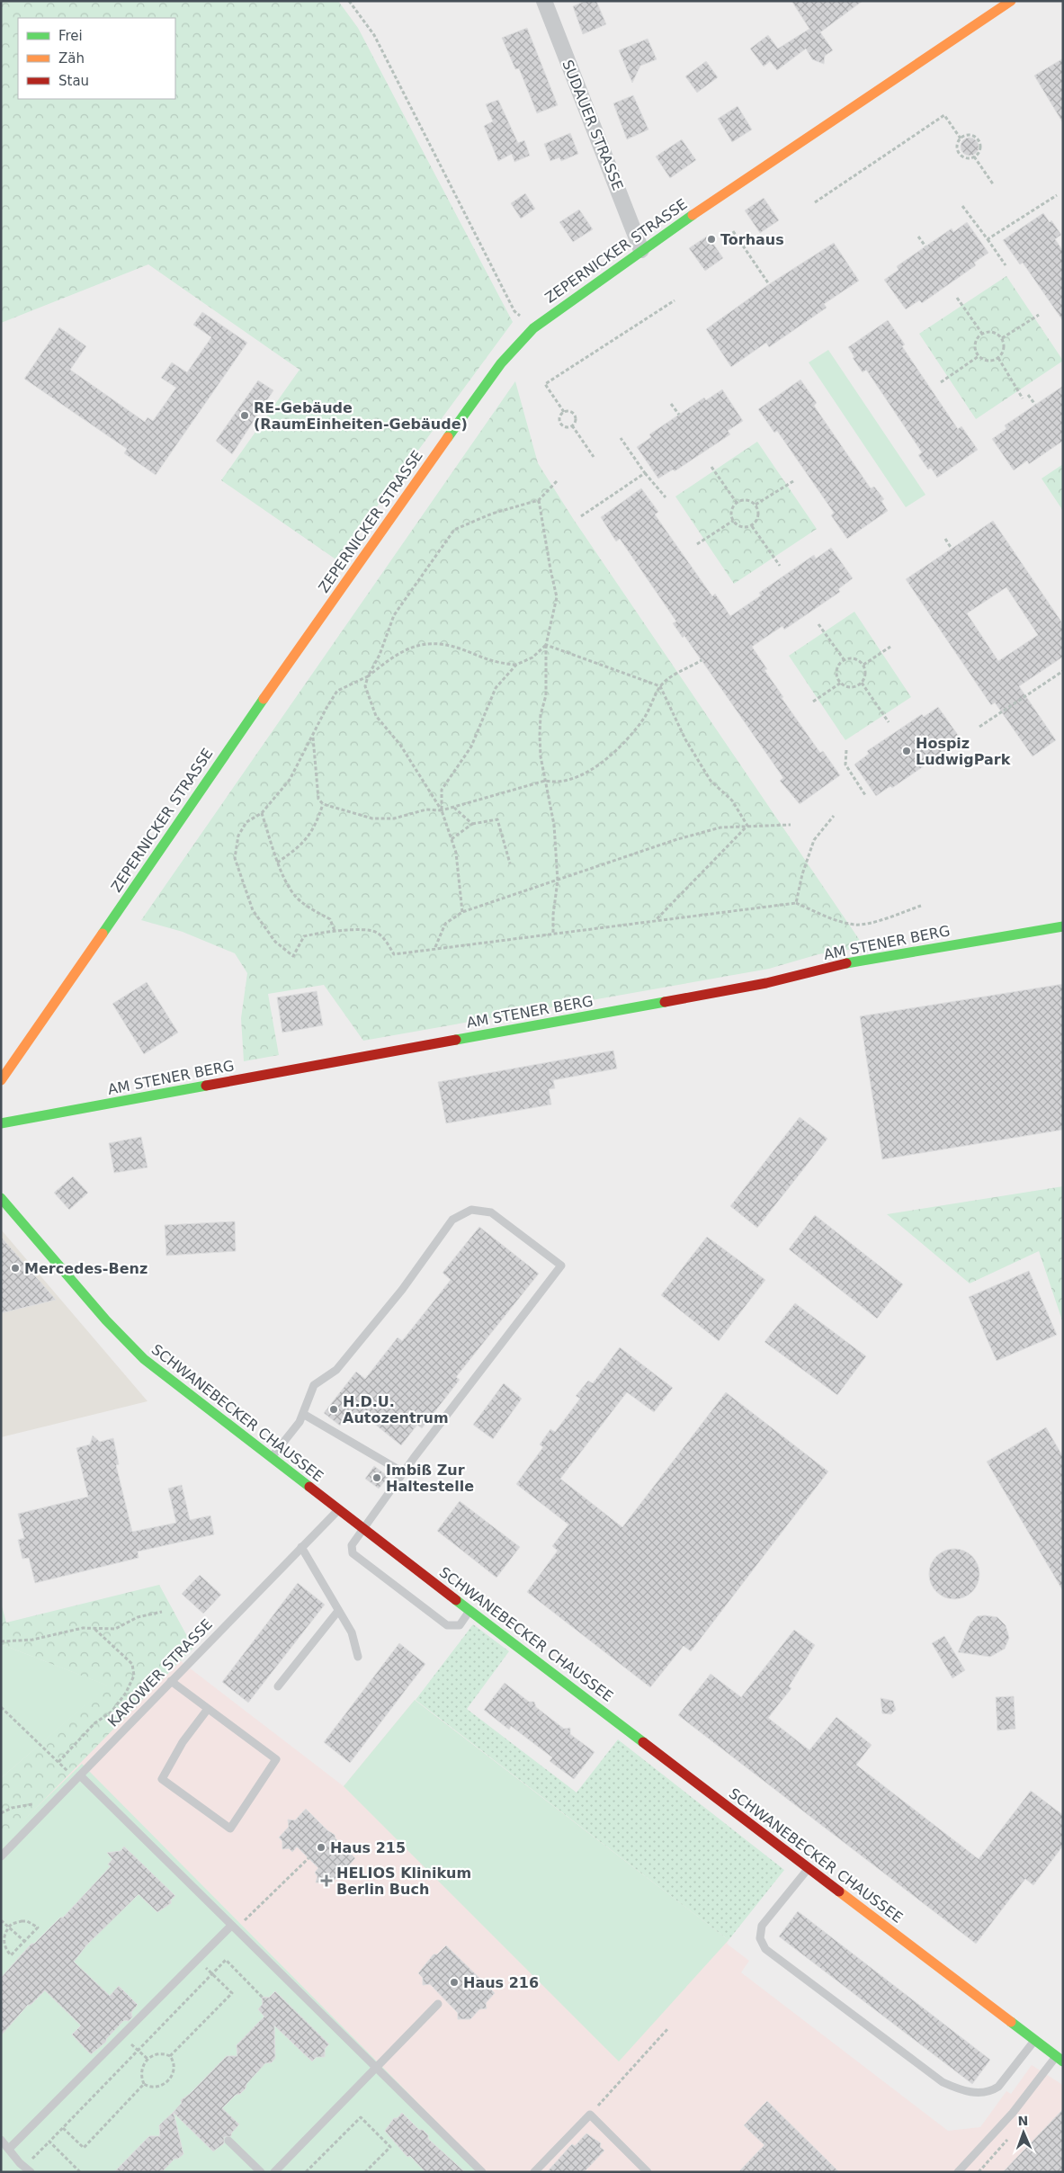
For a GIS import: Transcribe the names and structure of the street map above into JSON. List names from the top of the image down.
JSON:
{
  "streets": {
    "main road": ["ZEPERNICKER STRASSE", "AM STENER BERG", "SCHWANEBECKER CHAUSSEE"],
    "street": ["SUDAUER STRASSE"],
    "lane": ["KAROWER STRASSE"]
  },
  "crossings": [
    ["SUDAUER STRASSE", "ZEPERNICKER STRASSE"],
    ["SCHWANEBECKER CHAUSSEE", "KAROWER STRASSE"]
  ],
  "places": {
    "other": [
      "Torhaus",
      "RE-Gebäude (RaumEinheiten-Gebäude)",
      "Hospiz LudwigPark",
      "Mercedes-Benz",
      "H.D.U. Autozentrum",
      "Imbiß Zur Haltestelle",
      "Haus 215",
      "Haus 216"
    ],
    "health": ["HELIOS Klinikum Berlin Buch"]
  },
  "legend": ["Frei", "Zäh", "Stau"],
  "north": "top"
}
